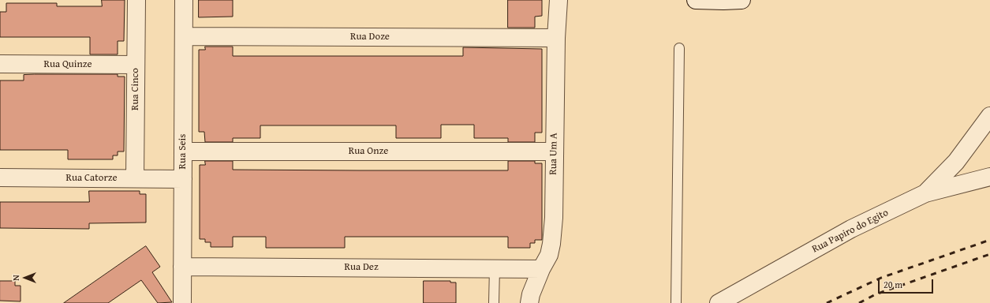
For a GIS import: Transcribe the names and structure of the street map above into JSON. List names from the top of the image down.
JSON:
{
  "streets": {
    "street": [
      "Rua Doze",
      "Rua Quinze",
      "Rua Cinco",
      "Rua Seis",
      "Rua Onze",
      "Rua Um A",
      "Rua Catorze",
      "Rua Papiro do Egito",
      "Rua Dez"
    ]
  },
  "crossings": [
    ["Rua Doze", "Rua Seis"],
    ["Rua Doze", "Rua Um A"],
    ["Rua Quinze", "Rua Cinco"],
    ["Rua Cinco", "Rua Catorze"],
    ["Rua Seis", "Rua Onze"],
    ["Rua Seis", "Rua Catorze"],
    ["Rua Seis", "Rua Dez"],
    ["Rua Onze", "Rua Um A"],
    ["Rua Um A", "Rua Dez"]
  ],
  "scale_bar": "20 m",
  "north": "left"
}
